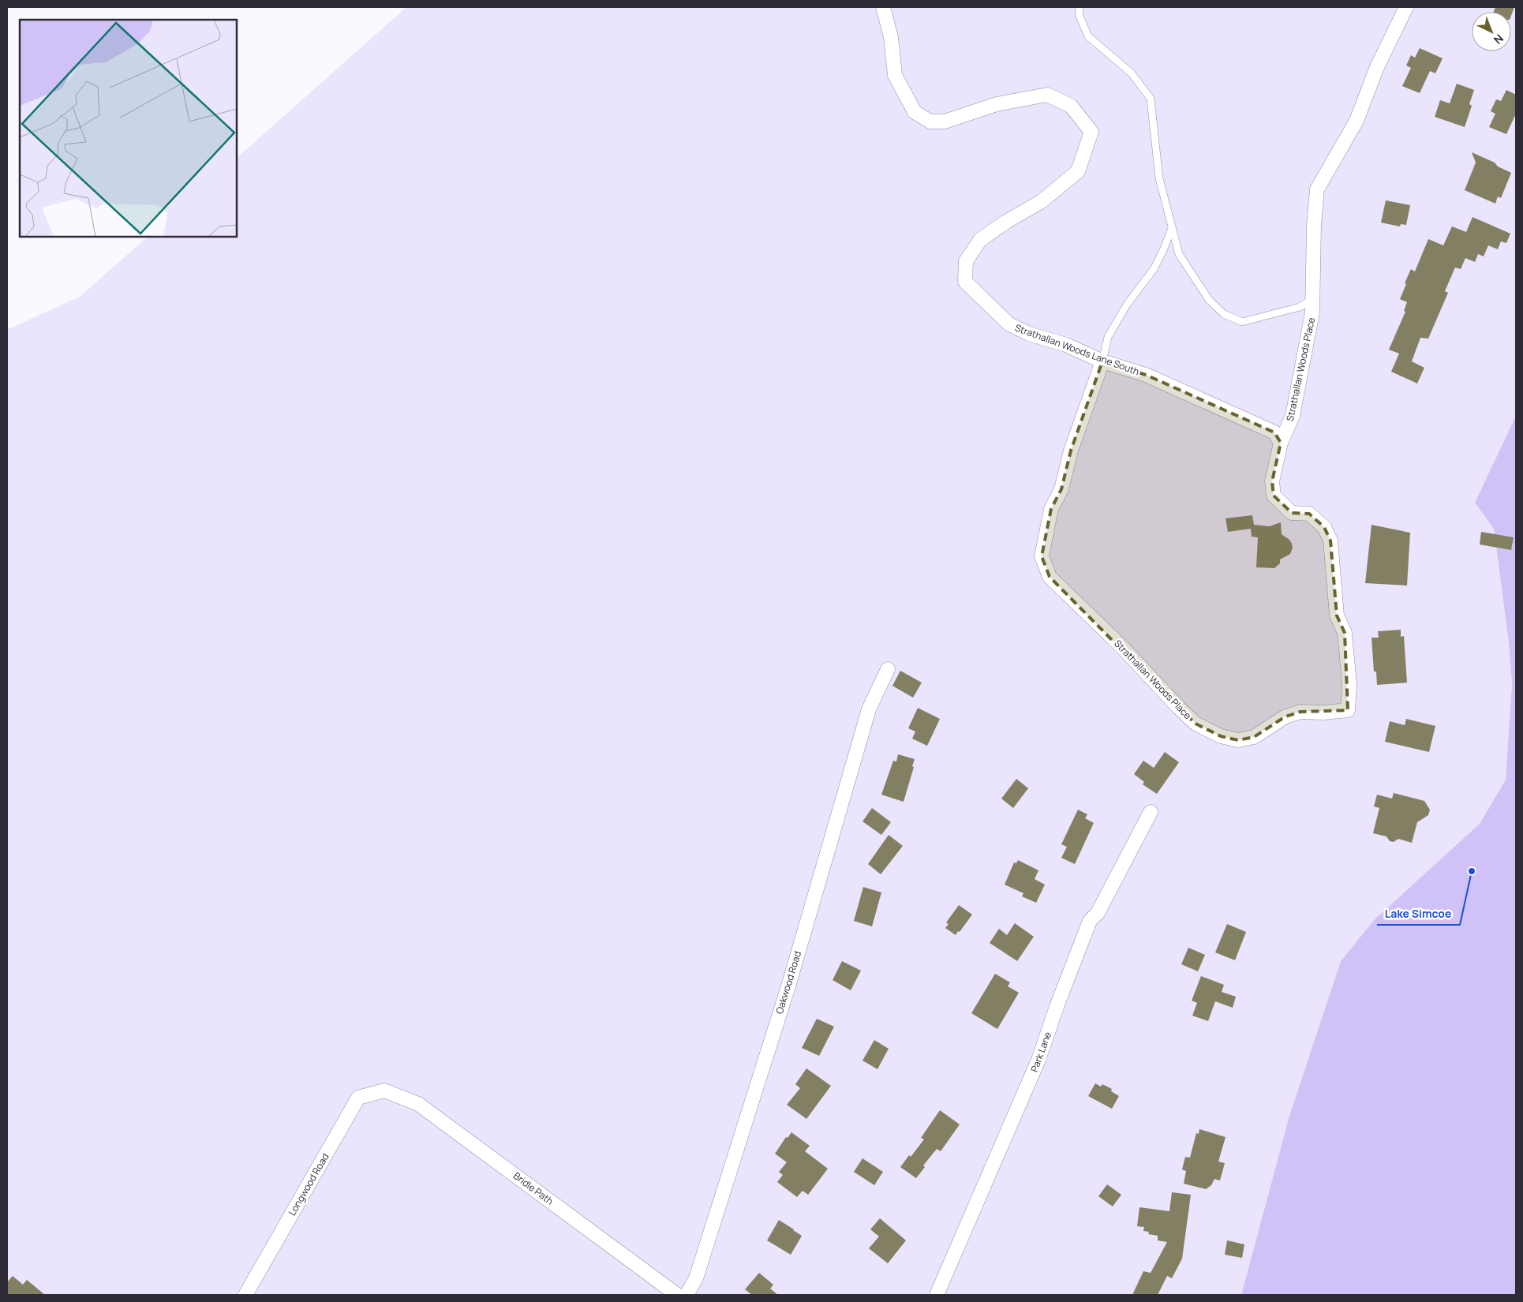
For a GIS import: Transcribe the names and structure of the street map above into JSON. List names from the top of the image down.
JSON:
{
  "streets": {
    "street": [
      "Strathallan Woods Lane South",
      "Strathallan Woods Place",
      "Oakwood Road",
      "Park Lane",
      "Longwood Road",
      "Bridle Path"
    ]
  },
  "crossings": [
    ["Strathallan Woods Lane South", "Strathallan Woods Place"],
    ["Longwood Road", "Bridle Path"]
  ],
  "places": ["Lake Simcoe"],
  "north": "bottom right"
}
